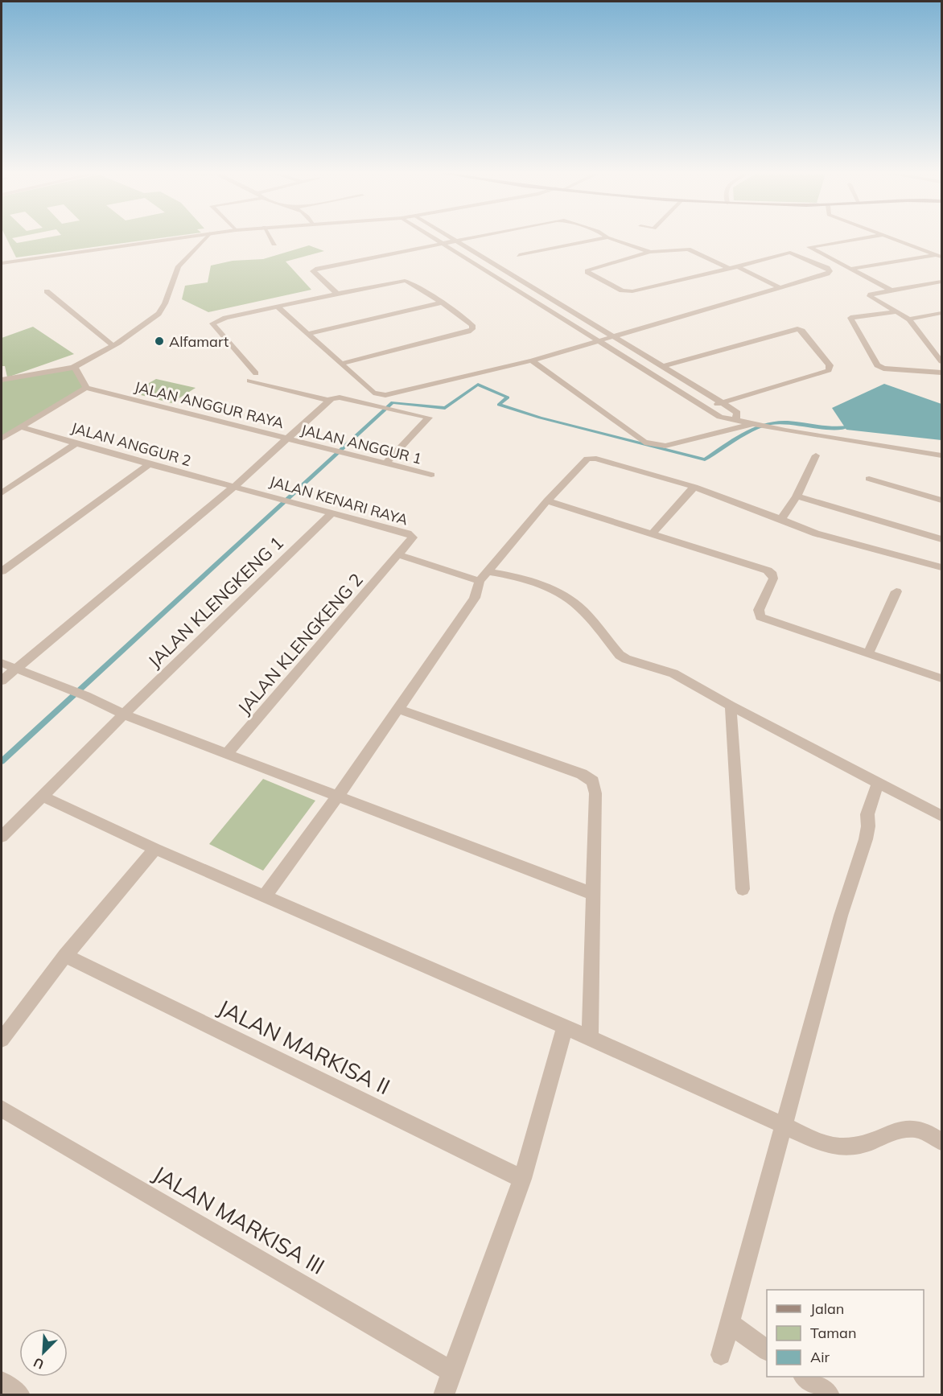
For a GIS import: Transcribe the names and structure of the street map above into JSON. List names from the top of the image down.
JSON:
{
  "streets": {
    "street": [
      "JALAN ANGGUR RAYA",
      "JALAN ANGGUR 2",
      "JALAN ANGGUR 1",
      "JALAN KENARI RAYA",
      "JALAN KLENGKENG 1",
      "JALAN KLENGKENG 2",
      "JALAN MARKISA II",
      "JALAN MARKISA III"
    ]
  },
  "crossings": [
    ["JALAN ANGGUR RAYA", "JALAN ANGGUR 2"],
    ["JALAN ANGGUR RAYA", "JALAN ANGGUR 1"],
    ["JALAN ANGGUR RAYA", "JALAN KENARI RAYA"],
    ["JALAN ANGGUR 2", "JALAN KENARI RAYA"],
    ["JALAN KENARI RAYA", "JALAN KLENGKENG 1"],
    ["JALAN KENARI RAYA", "JALAN KLENGKENG 2"]
  ],
  "places": ["Alfamart"],
  "legend": ["Jalan", "Taman", "Air"],
  "north": "bottom left"
}
